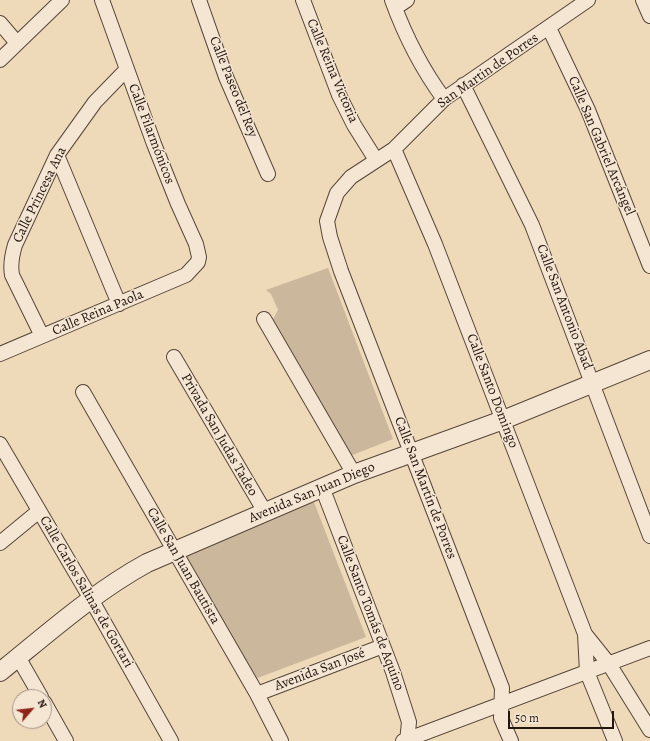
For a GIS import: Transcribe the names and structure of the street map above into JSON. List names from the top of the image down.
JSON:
{
  "streets": {
    "street": [
      "Calle Reina Victoria",
      "San Martin de Porres",
      "Calle Paseo del Rey",
      "Calle Filarmónicos",
      "Calle San Gabriel Arcángel",
      "Calle Princesa Ana",
      "Calle San Antonio Abad",
      "Calle Reina Paola",
      "Calle Santo Domingo",
      "Privada San Judas Tadeo",
      "Calle San Martín de Porres",
      "Avenida San Juan Diego",
      "Calle San Juan Bautista",
      "Calle Carlos Salinas de Gortari",
      "Calle Santo Tomás de Aquino",
      "Avenida San José"
    ]
  },
  "crossings": [
    ["Calle Reina Victoria", "San Martin de Porres"],
    ["San Martin de Porres", "Calle San Gabriel Arcángel"],
    ["San Martin de Porres", "Calle San Antonio Abad"],
    ["San Martin de Porres", "Calle Santo Domingo"],
    ["San Martin de Porres", "Calle San Martín de Porres"],
    ["Calle Filarmónicos", "Calle Princesa Ana"],
    ["Calle Filarmónicos", "Calle Reina Paola"],
    ["Calle Princesa Ana", "Calle Reina Paola"],
    ["Calle San Antonio Abad", "Avenida San Juan Diego"],
    ["Calle Santo Domingo", "Avenida San Juan Diego"],
    ["Privada San Judas Tadeo", "Avenida San Juan Diego"],
    ["Calle San Martín de Porres", "Avenida San Juan Diego"],
    ["Avenida San Juan Diego", "Calle San Juan Bautista"],
    ["Avenida San Juan Diego", "Calle Carlos Salinas de Gortari"],
    ["Avenida San Juan Diego", "Calle Santo Tomás de Aquino"],
    ["Calle San Juan Bautista", "Avenida San José"],
    ["Calle Santo Tomás de Aquino", "Avenida San José"]
  ],
  "scale_bar": "50 m",
  "north": "top right"
}
